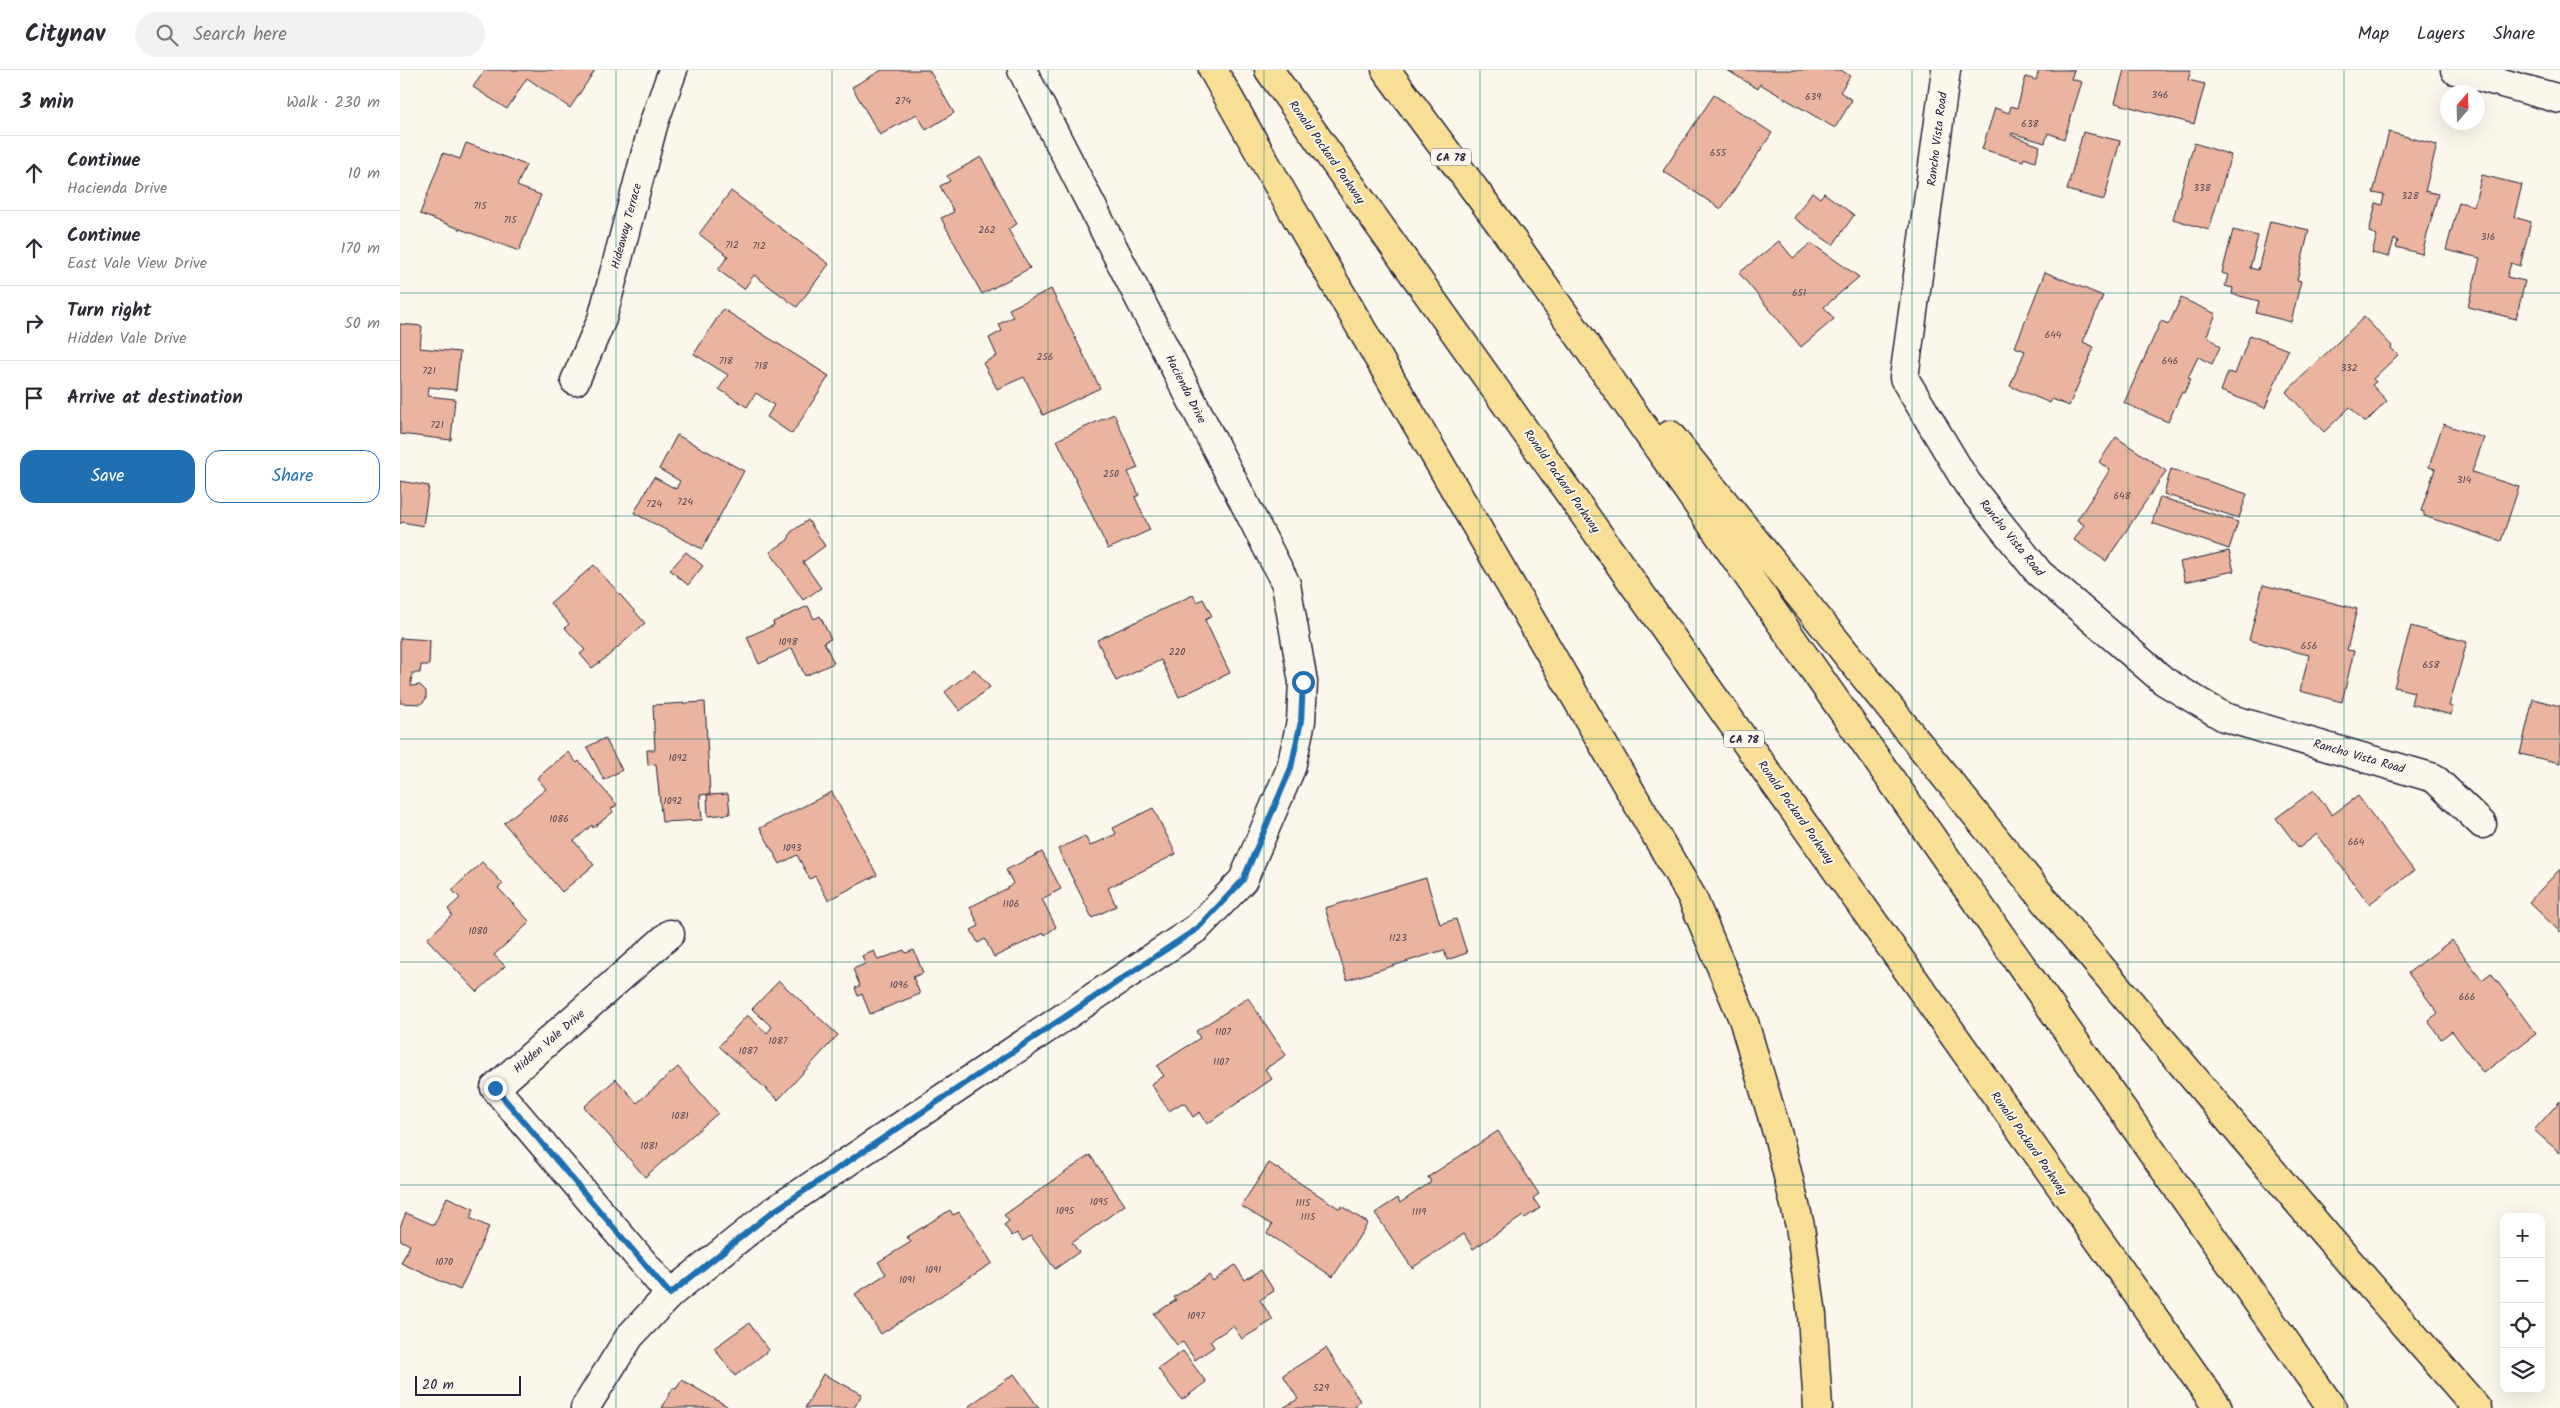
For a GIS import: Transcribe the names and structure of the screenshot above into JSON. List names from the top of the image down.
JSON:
{
  "streets": {
    "highway": ["Ronald Packard Parkway", "CA 78"],
    "street": [
      "Rancho Vista Road",
      "Hideaway Terrace",
      "Hacienda Drive",
      "Hidden Vale Drive"
    ]
  },
  "crossings": [
    ["Hacienda Drive", "Hidden Vale Drive"]
  ],
  "house_numbers": [
    "346",
    "639",
    "274",
    "638",
    "655",
    "338",
    "328",
    "715",
    "715",
    "262",
    "316",
    "712",
    "712",
    "651",
    "644",
    "256",
    "718",
    "646",
    "718",
    "332",
    "721",
    "721",
    "250",
    "314",
    "648",
    "724",
    "724",
    "1098",
    "656",
    "220",
    "658",
    "1092",
    "1092",
    "1086",
    "664",
    "1093",
    "1106",
    "1080",
    "1123",
    "1096",
    "666",
    "1107",
    "1087",
    "1087",
    "1107",
    "1081",
    "1081",
    "1095",
    "1115",
    "1095",
    "1119",
    "1115",
    "1070",
    "1091",
    "1091",
    "1097",
    "529"
  ],
  "scale_bar": "20 m",
  "north": "top",
  "page": {
    "header": "Citynav",
    "search": "Search here",
    "nav": ["Map", "Layers", "Share"],
    "heading": ["3 min", "Walk · 230 m"],
    "list": [
      ["Continue", "Hacienda Drive", "10 m"],
      ["Continue", "East Vale View Drive", "170 m"],
      ["Turn right", "Hidden Vale Drive", "50 m"],
      "Arrive at destination"
    ],
    "buttons": ["Save", "Share"],
    "map_buttons": ["+", "−"],
    "scale": "20 m"
  }
}
